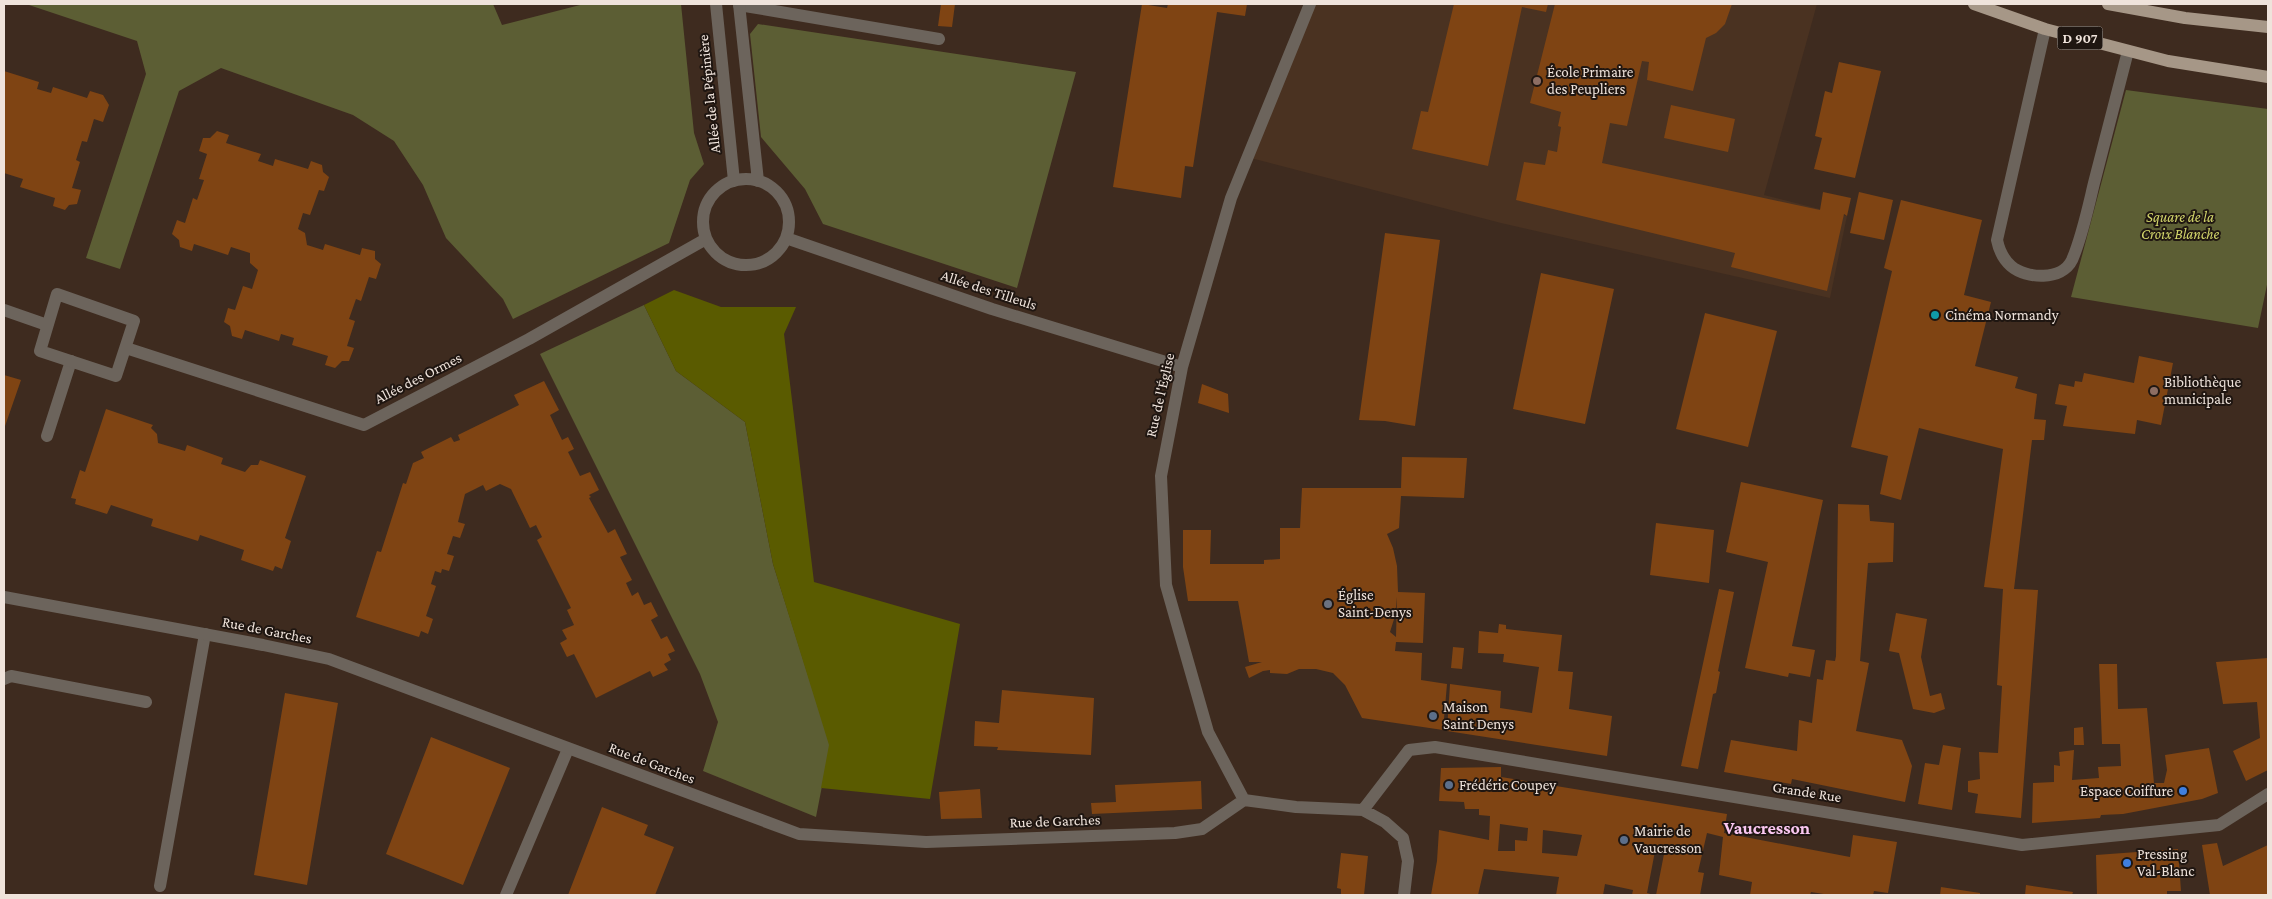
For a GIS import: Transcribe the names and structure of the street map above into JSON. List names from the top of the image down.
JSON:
{
  "streets": {
    "main road": ["D 907"],
    "street": [
      "Allée de la Pépinière",
      "Allée des Tilleuls",
      "Allée des Ormes",
      "Rue de l'Église",
      "Rue de Garches",
      "Grande Rue"
    ]
  },
  "crossings": [
    ["Allée de la Pépinière", "Allée des Tilleuls"],
    ["Allée de la Pépinière", "Allée des Ormes"],
    ["Allée des Tilleuls", "Allée des Ormes"],
    ["Allée des Tilleuls", "Rue de l'Église"],
    ["Rue de l'Église", "Rue de Garches"]
  ],
  "districts": ["Vaucresson"],
  "parks": ["Square de la Croix Blanche"],
  "places": [
    "École Primaire des Peupliers",
    "Cinéma Normandy",
    "Bibliothèque municipale",
    "Église Saint-Denys",
    "Maison Saint Denys",
    "Frédéric Coupey",
    "Espace Coiffure",
    "Mairie de Vaucresson",
    "Pressing Val-Blanc"
  ]
}
